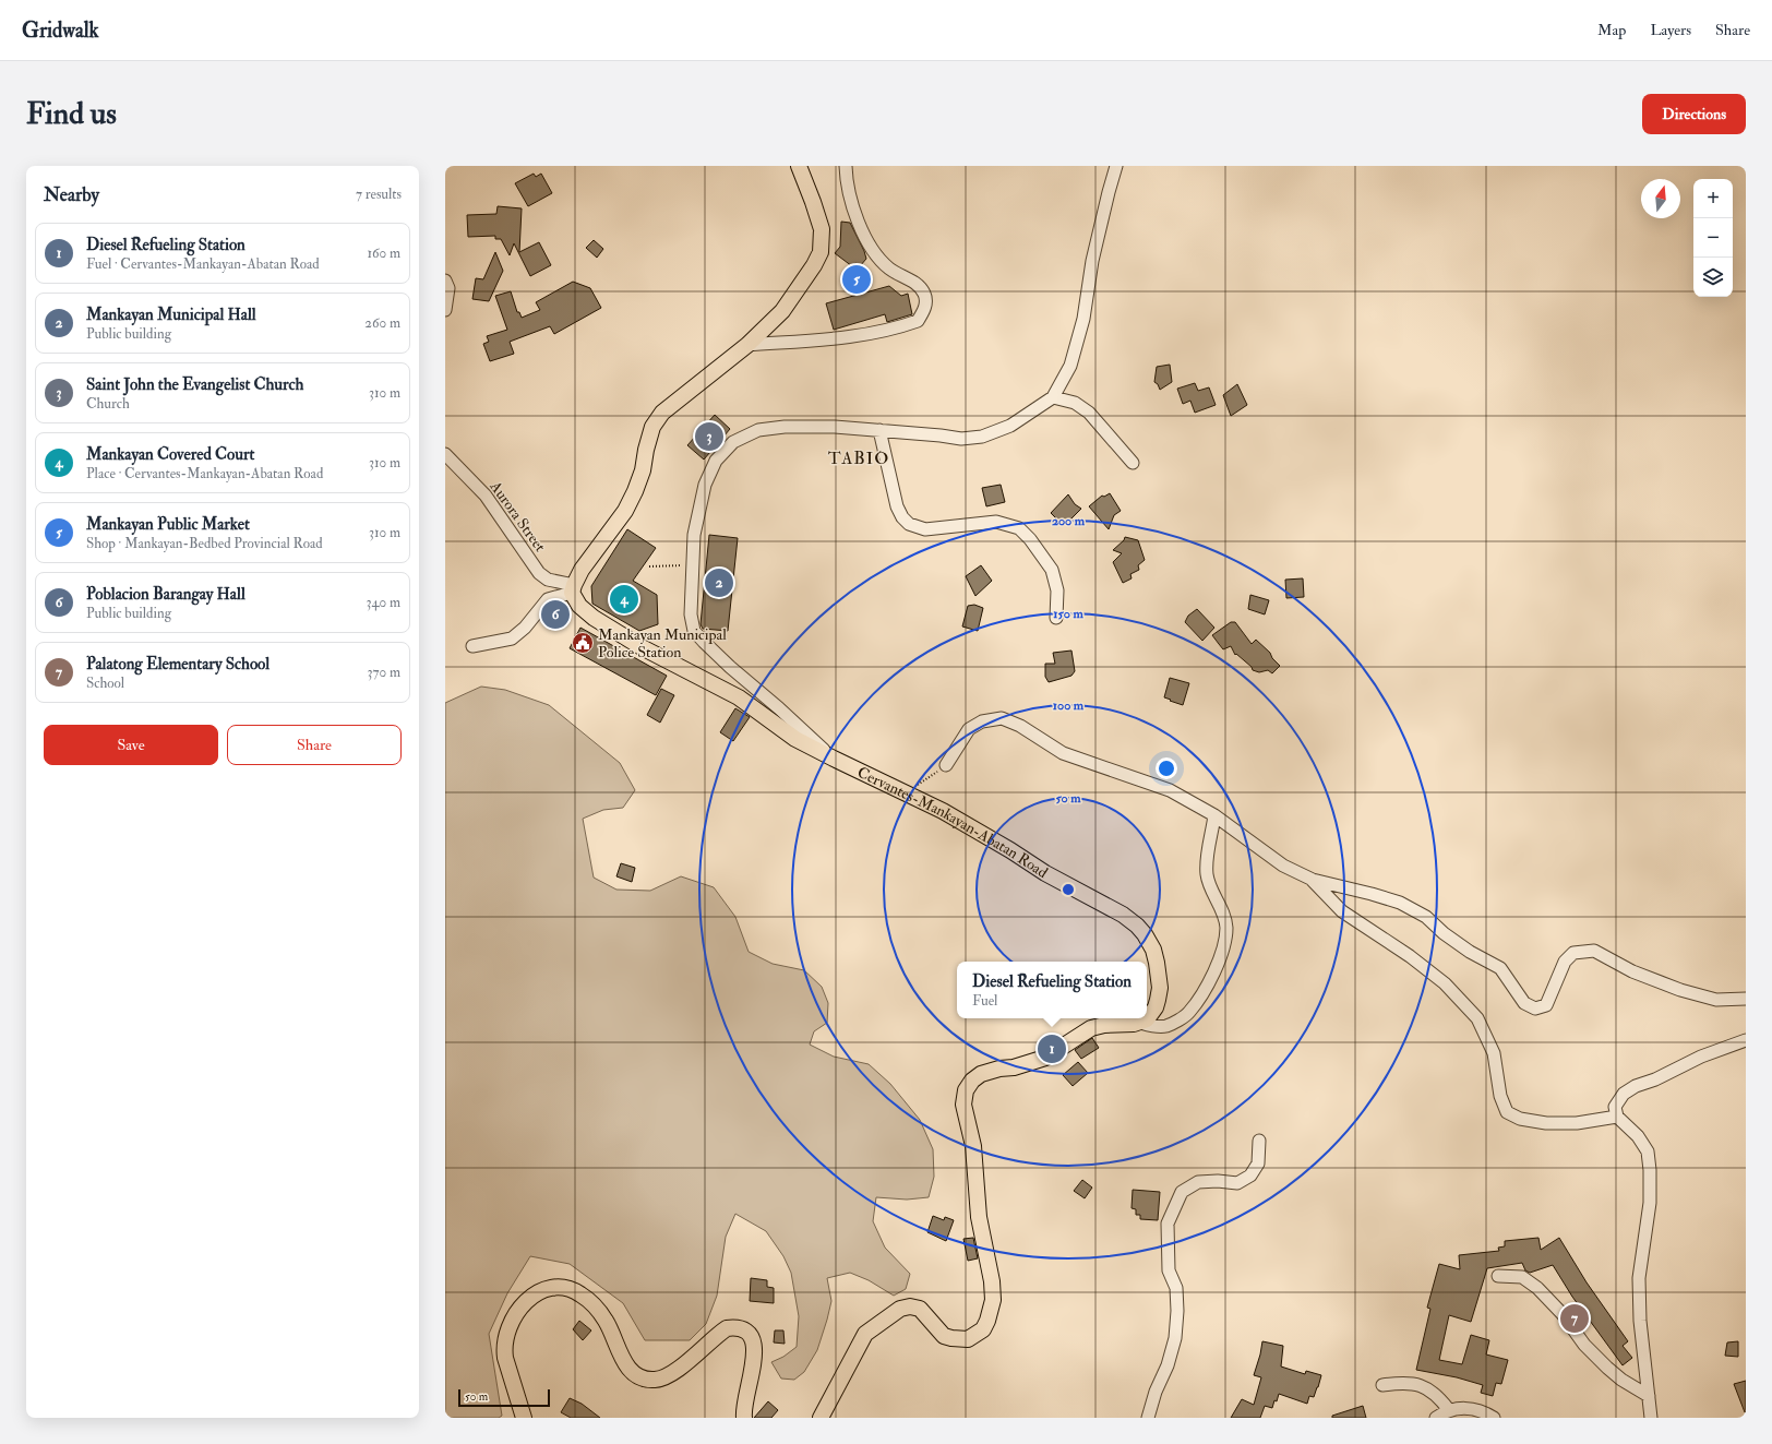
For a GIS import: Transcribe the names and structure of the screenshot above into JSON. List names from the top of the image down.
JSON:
{
  "streets": {
    "main road": ["Cervantes-Mankayan-Abatan Road"],
    "street": ["Aurora Street"]
  },
  "crossings": [
    ["Aurora Street", "Cervantes-Mankayan-Abatan Road"]
  ],
  "districts": ["TABIO"],
  "places": {
    "public building": ["Mankayan Municipal Police Station"]
  },
  "scale_bar": "50 m",
  "north": "top",
  "page": {
    "header": "Gridwalk",
    "nav": ["Map", "Layers", "Share"],
    "buttons": [
      "Directions",
      ["Save", "Share"]
    ],
    "title": "Find us",
    "heading": ["Nearby", "7 results"],
    "map_buttons": ["+", "−"],
    "list": [
      {
        "mark": "1",
        "name": "Diesel Refueling Station",
        "note": "Fuel · Cervantes-Mankayan-Abatan Road",
        "value": "160 m"
      },
      {
        "mark": "2",
        "name": "Mankayan Municipal Hall",
        "note": "Public building",
        "value": "260 m"
      },
      {
        "mark": "3",
        "name": "Saint John the Evangelist Church",
        "note": "Church",
        "value": "310 m"
      },
      {
        "mark": "4",
        "name": "Mankayan Covered Court",
        "note": "Place · Cervantes-Mankayan-Abatan Road",
        "value": "310 m"
      },
      {
        "mark": "5",
        "name": "Mankayan Public Market",
        "note": "Shop · Mankayan-Bedbed Provincial Road",
        "value": "310 m"
      },
      {
        "mark": "6",
        "name": "Poblacion Barangay Hall",
        "note": "Public building",
        "value": "340 m"
      },
      {
        "mark": "7",
        "name": "Palatong Elementary School",
        "note": "School",
        "value": "370 m"
      }
    ],
    "pins": [
      "5",
      "3",
      "2",
      "4",
      "6",
      "1",
      "7"
    ],
    "popup": ["Diesel Refueling Station", "Fuel"],
    "scale": "50 m"
  },
  "rings": [
    "200 m",
    "150 m",
    "100 m",
    "50 m"
  ]
}
